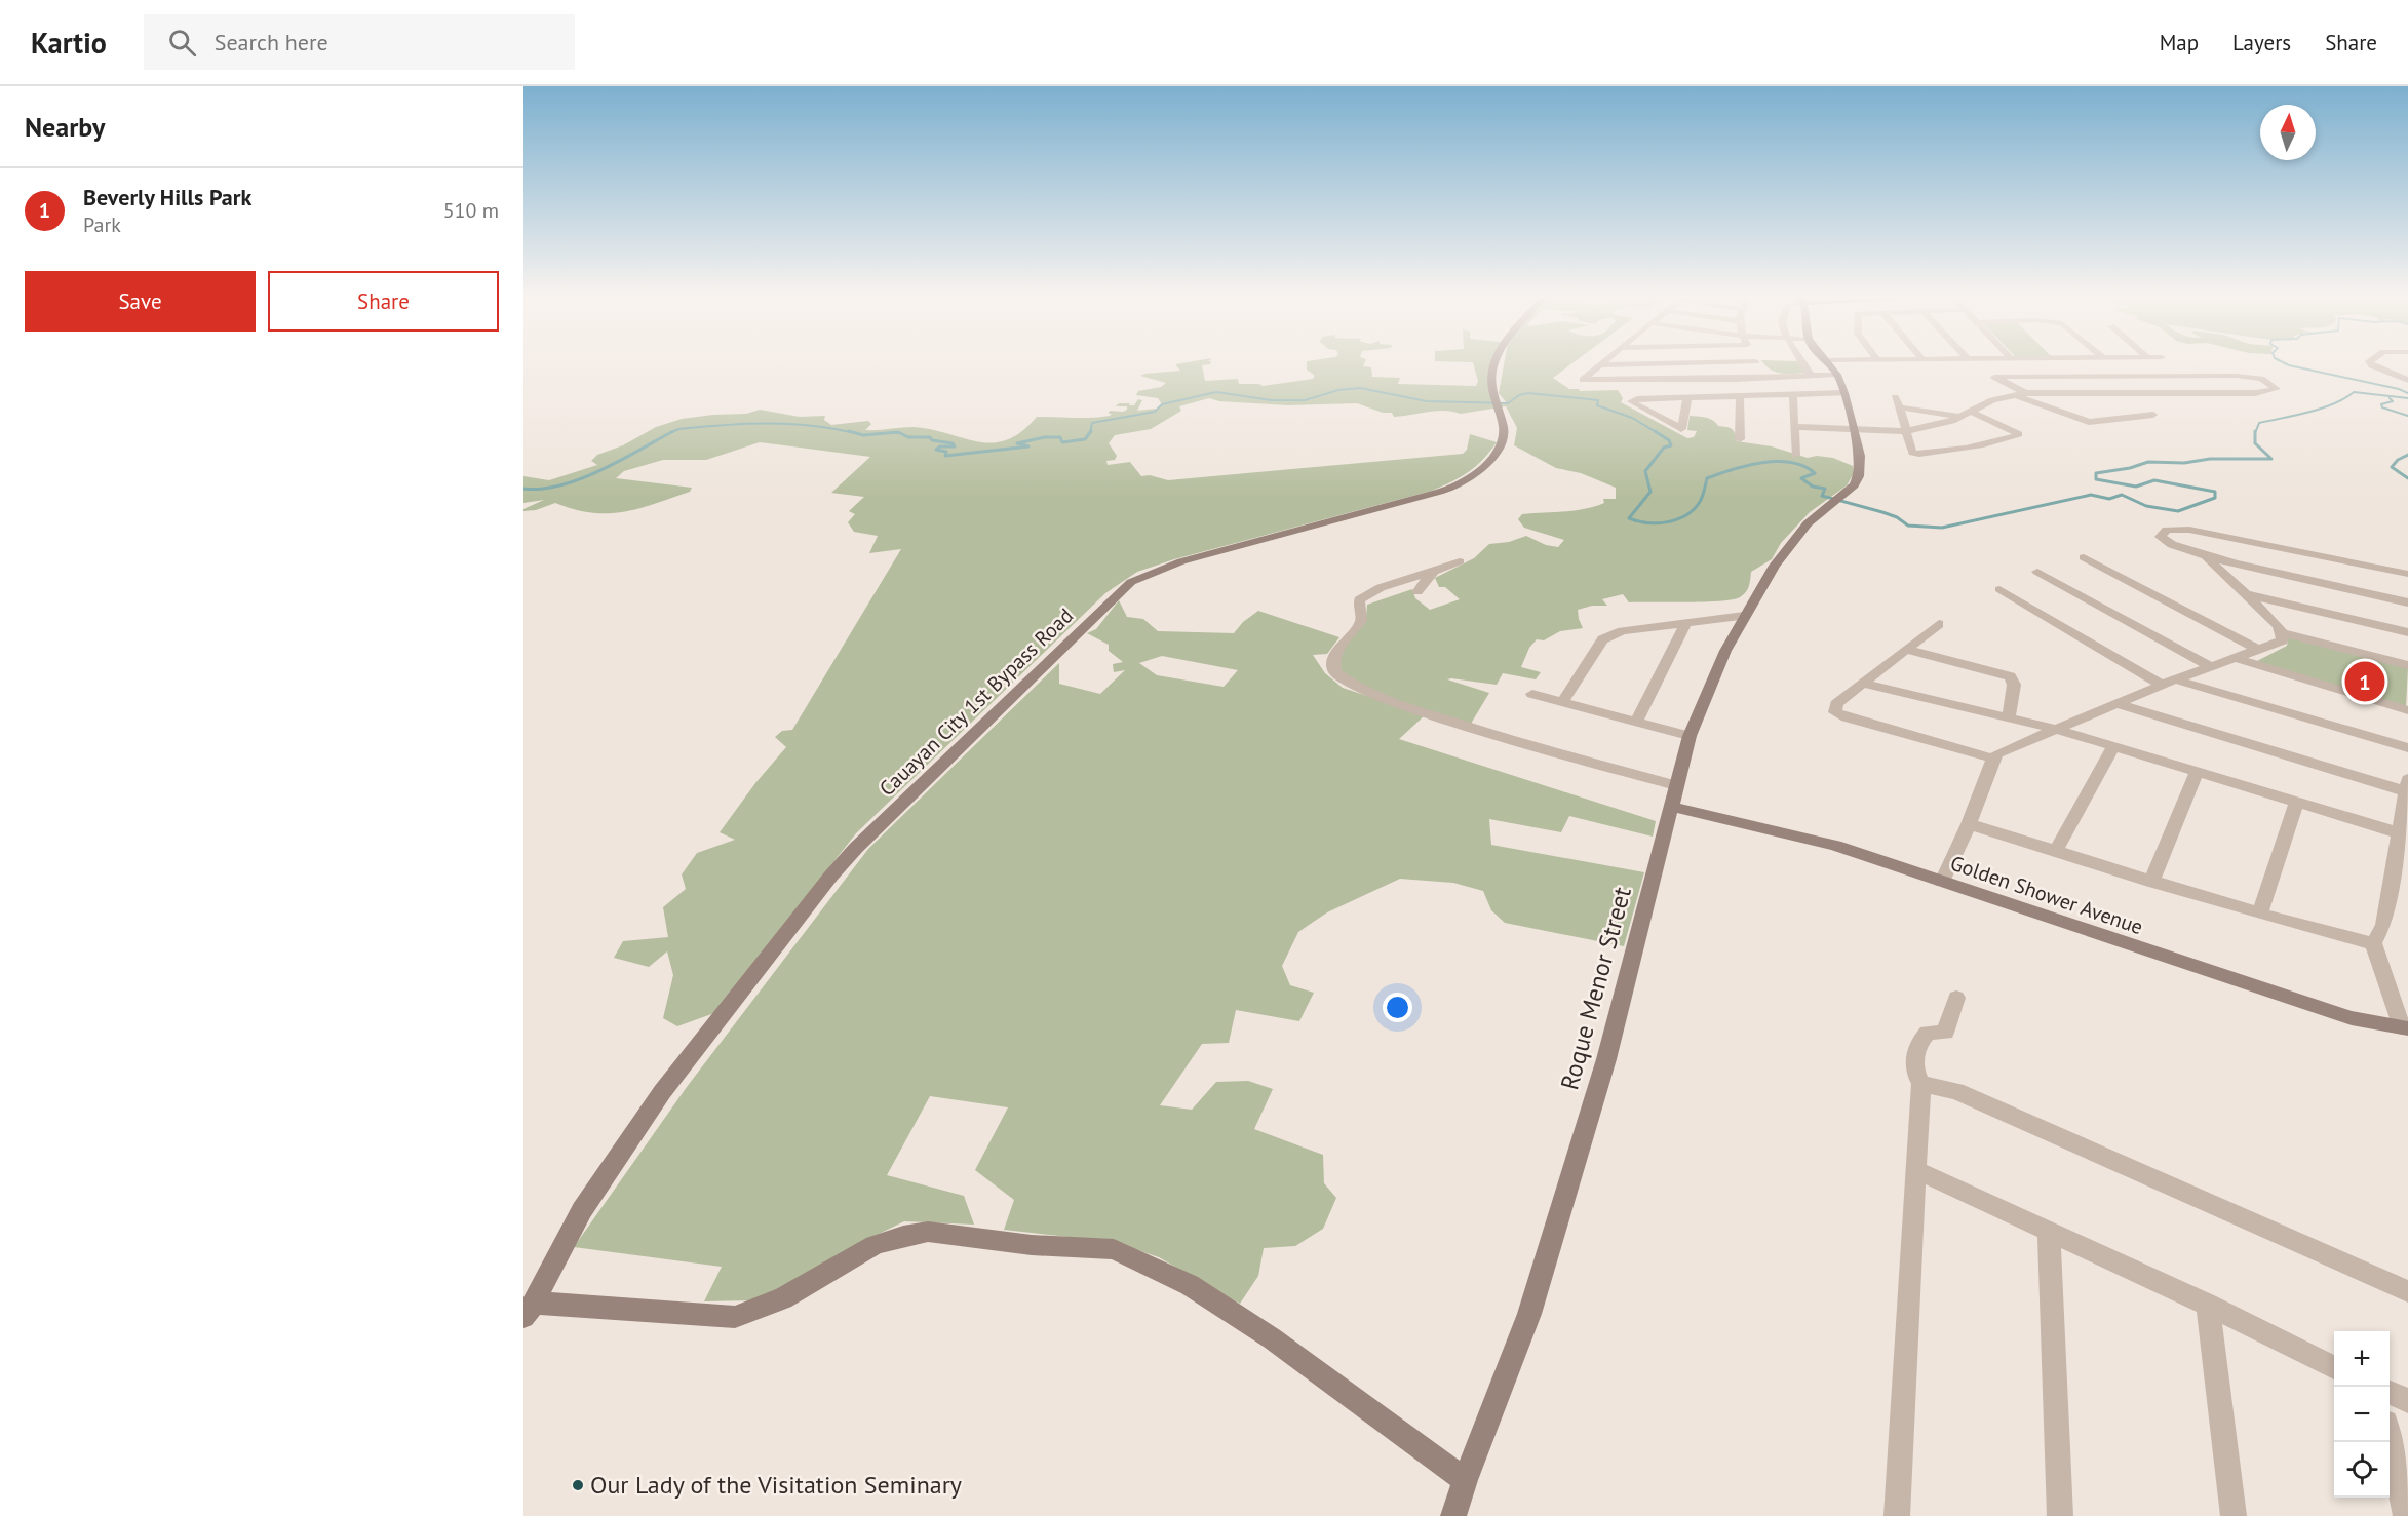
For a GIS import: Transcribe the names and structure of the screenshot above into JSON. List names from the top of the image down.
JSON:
{
  "streets": {
    "street": ["Cauayan City 1st Bypass Road", "Golden Shower Avenue", "Roque Menor Street"]
  },
  "crossings": [
    ["Golden Shower Avenue", "Roque Menor Street"]
  ],
  "places": ["Our Lady of the Visitation Seminary"],
  "north": "top",
  "page": {
    "header": "Kartio",
    "search": "Search here",
    "nav": ["Map", "Layers", "Share"],
    "heading": "Nearby",
    "list": [
      {
        "mark": "1",
        "name": "Beverly Hills Park",
        "note": "Park",
        "value": "510 m"
      }
    ],
    "buttons": ["Save", "Share"],
    "pins": "1",
    "map_buttons": ["+", "−"]
  }
}
